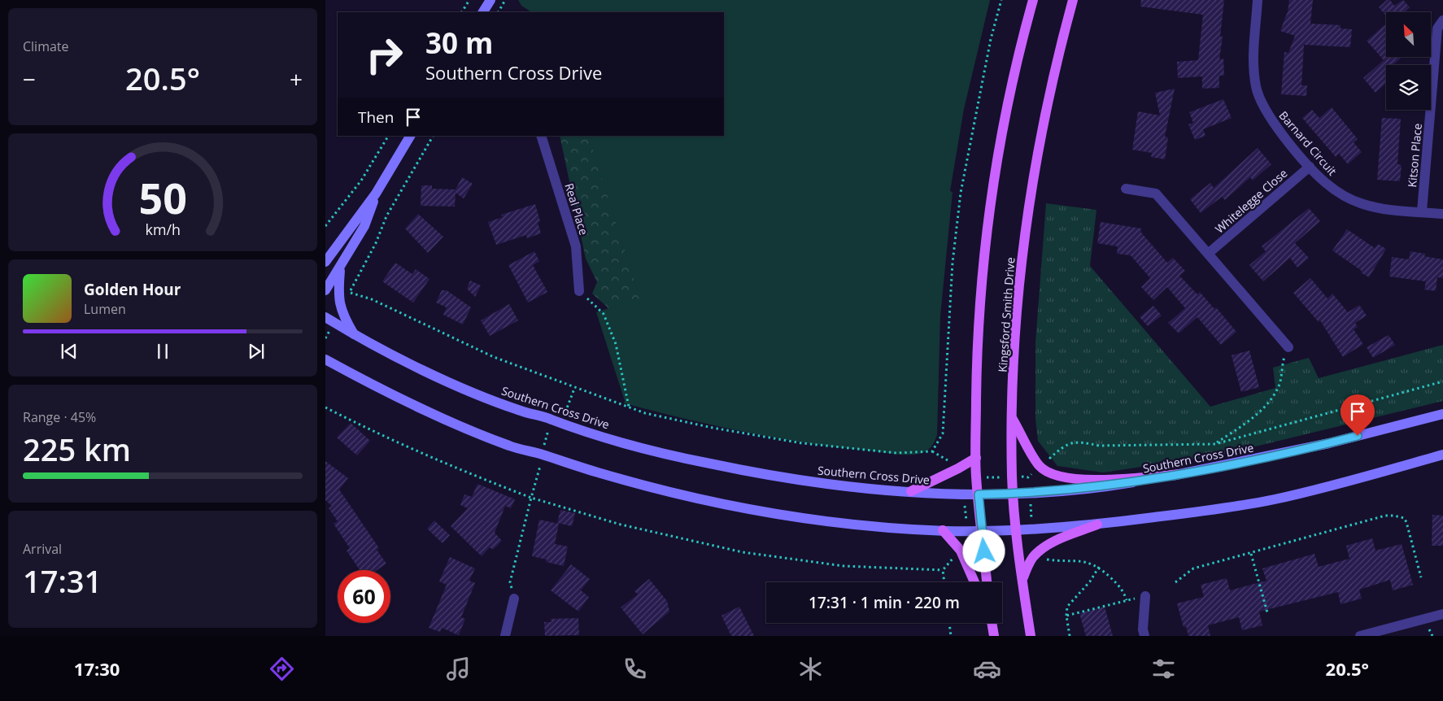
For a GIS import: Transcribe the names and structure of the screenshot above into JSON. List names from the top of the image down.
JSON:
{
  "streets": {
    "main road": ["Kingsford Smith Drive", "Southern Cross Drive"],
    "street": [
      "Barnard Circuit",
      "Kitson Place",
      "Whitelegge Close",
      "Real Place"
    ]
  },
  "crossings": [
    ["Barnard Circuit", "Kitson Place"],
    ["Barnard Circuit", "Whitelegge Close"],
    ["Kingsford Smith Drive", "Southern Cross Drive"]
  ],
  "north": "top left",
  "page": {
    "tile": [
      "Climate",
      ["Range · 45%", "225 km"],
      ["Arrival", "17:31"]
    ],
    "turn": ["30 m", "Southern Cross Drive"],
    "heat": ["−", "20.5°", "+"],
    "then": "Then",
    "song": ["Golden Hour", "Lumen"],
    "limit": "60",
    "trip": "17:31 · 1 min · 220 m",
    "tabs": ["17:30", "20.5°"],
    "gauge": ["50", "km/h"]
  }
}
